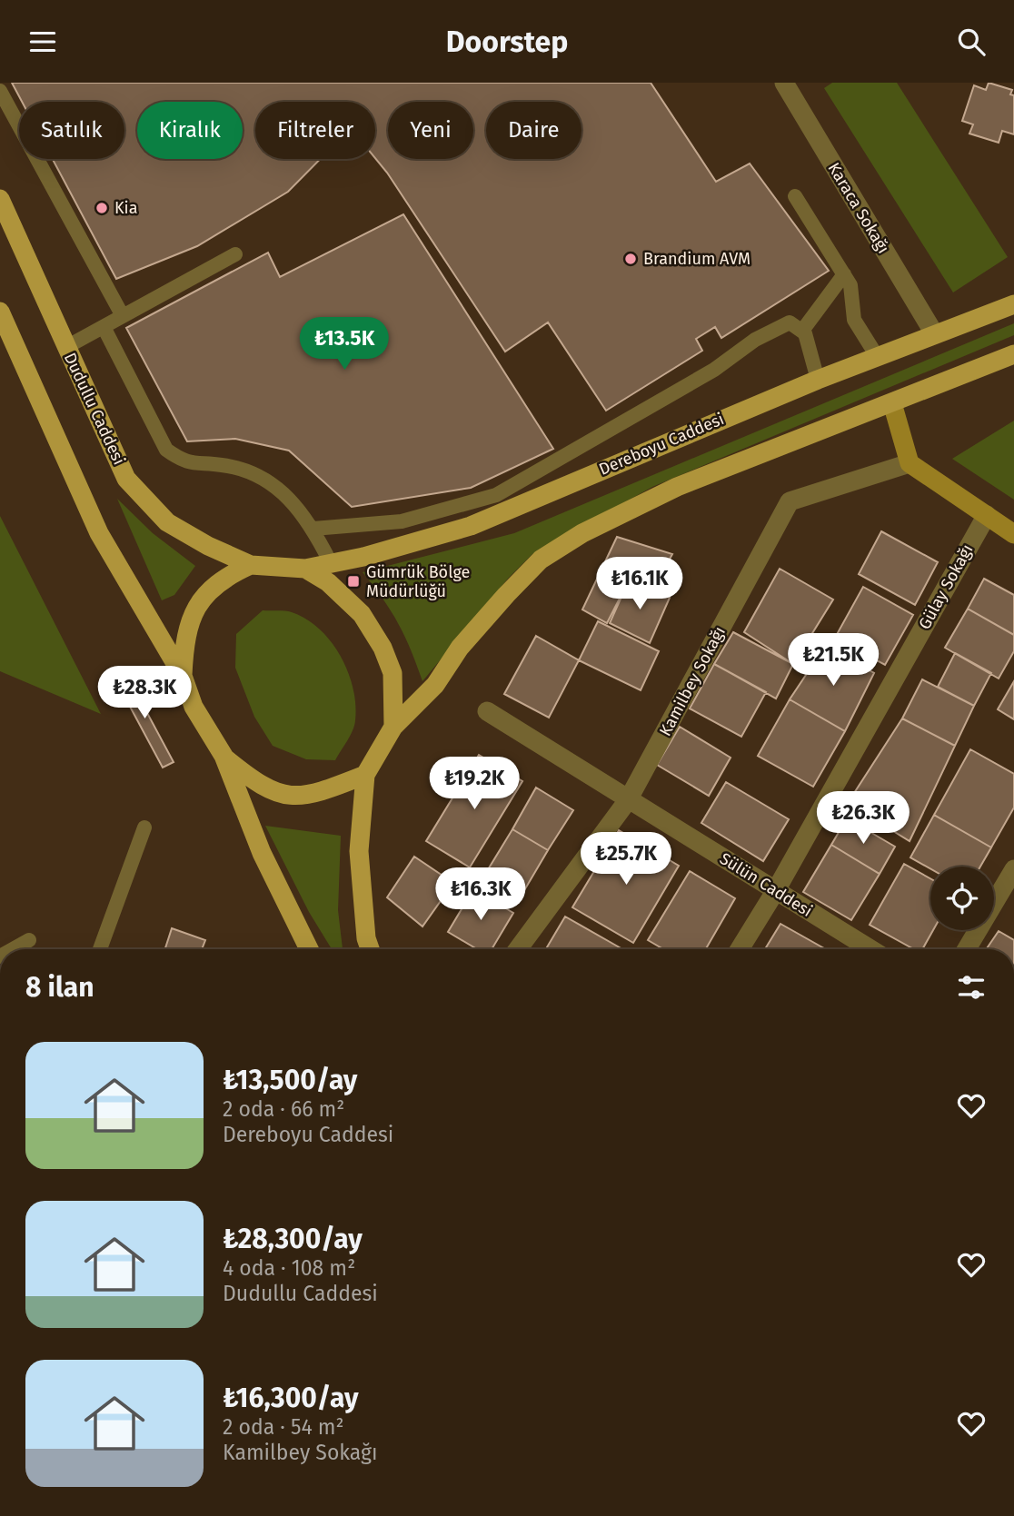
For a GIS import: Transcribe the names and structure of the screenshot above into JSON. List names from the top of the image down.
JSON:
{
  "streets": {
    "main road": ["Dudullu Caddesi", "Dereboyu Caddesi"],
    "street": [
      "Karaca Sokağı",
      "Gülay Sokağı",
      "Kamilbey Sokağı",
      "Sülün Caddesi"
    ]
  },
  "crossings": [
    ["Karaca Sokağı", "Dereboyu Caddesi"],
    ["Dudullu Caddesi", "Dereboyu Caddesi"],
    ["Gülay Sokağı", "Sülün Caddesi"],
    ["Kamilbey Sokağı", "Sülün Caddesi"]
  ],
  "places": {
    "other": ["Kia", "Brandium AVM"],
    "transit": ["Gümrük Bölge Müdürlüğü"]
  },
  "page": {
    "header": "Doorstep",
    "chip": [
      "Satılık",
      "Kiralık",
      "Filtreler",
      "Yeni",
      "Daire"
    ],
    "price": [
      "₺13.5K",
      "₺16.1K",
      "₺21.5K",
      "₺28.3K",
      "₺19.2K",
      "₺26.3K",
      "₺25.7K",
      "₺16.3K"
    ],
    "heading": "8 ilan",
    "list": [
      {
        "name": "₺13,500/ay",
        "note": "2 oda · 66 m² · Dereboyu Caddesi"
      },
      {
        "name": "₺28,300/ay",
        "note": "4 oda · 108 m² · Dudullu Caddesi"
      },
      {
        "name": "₺16,300/ay",
        "note": "2 oda · 54 m² · Kamilbey Sokağı"
      }
    ]
  }
}
